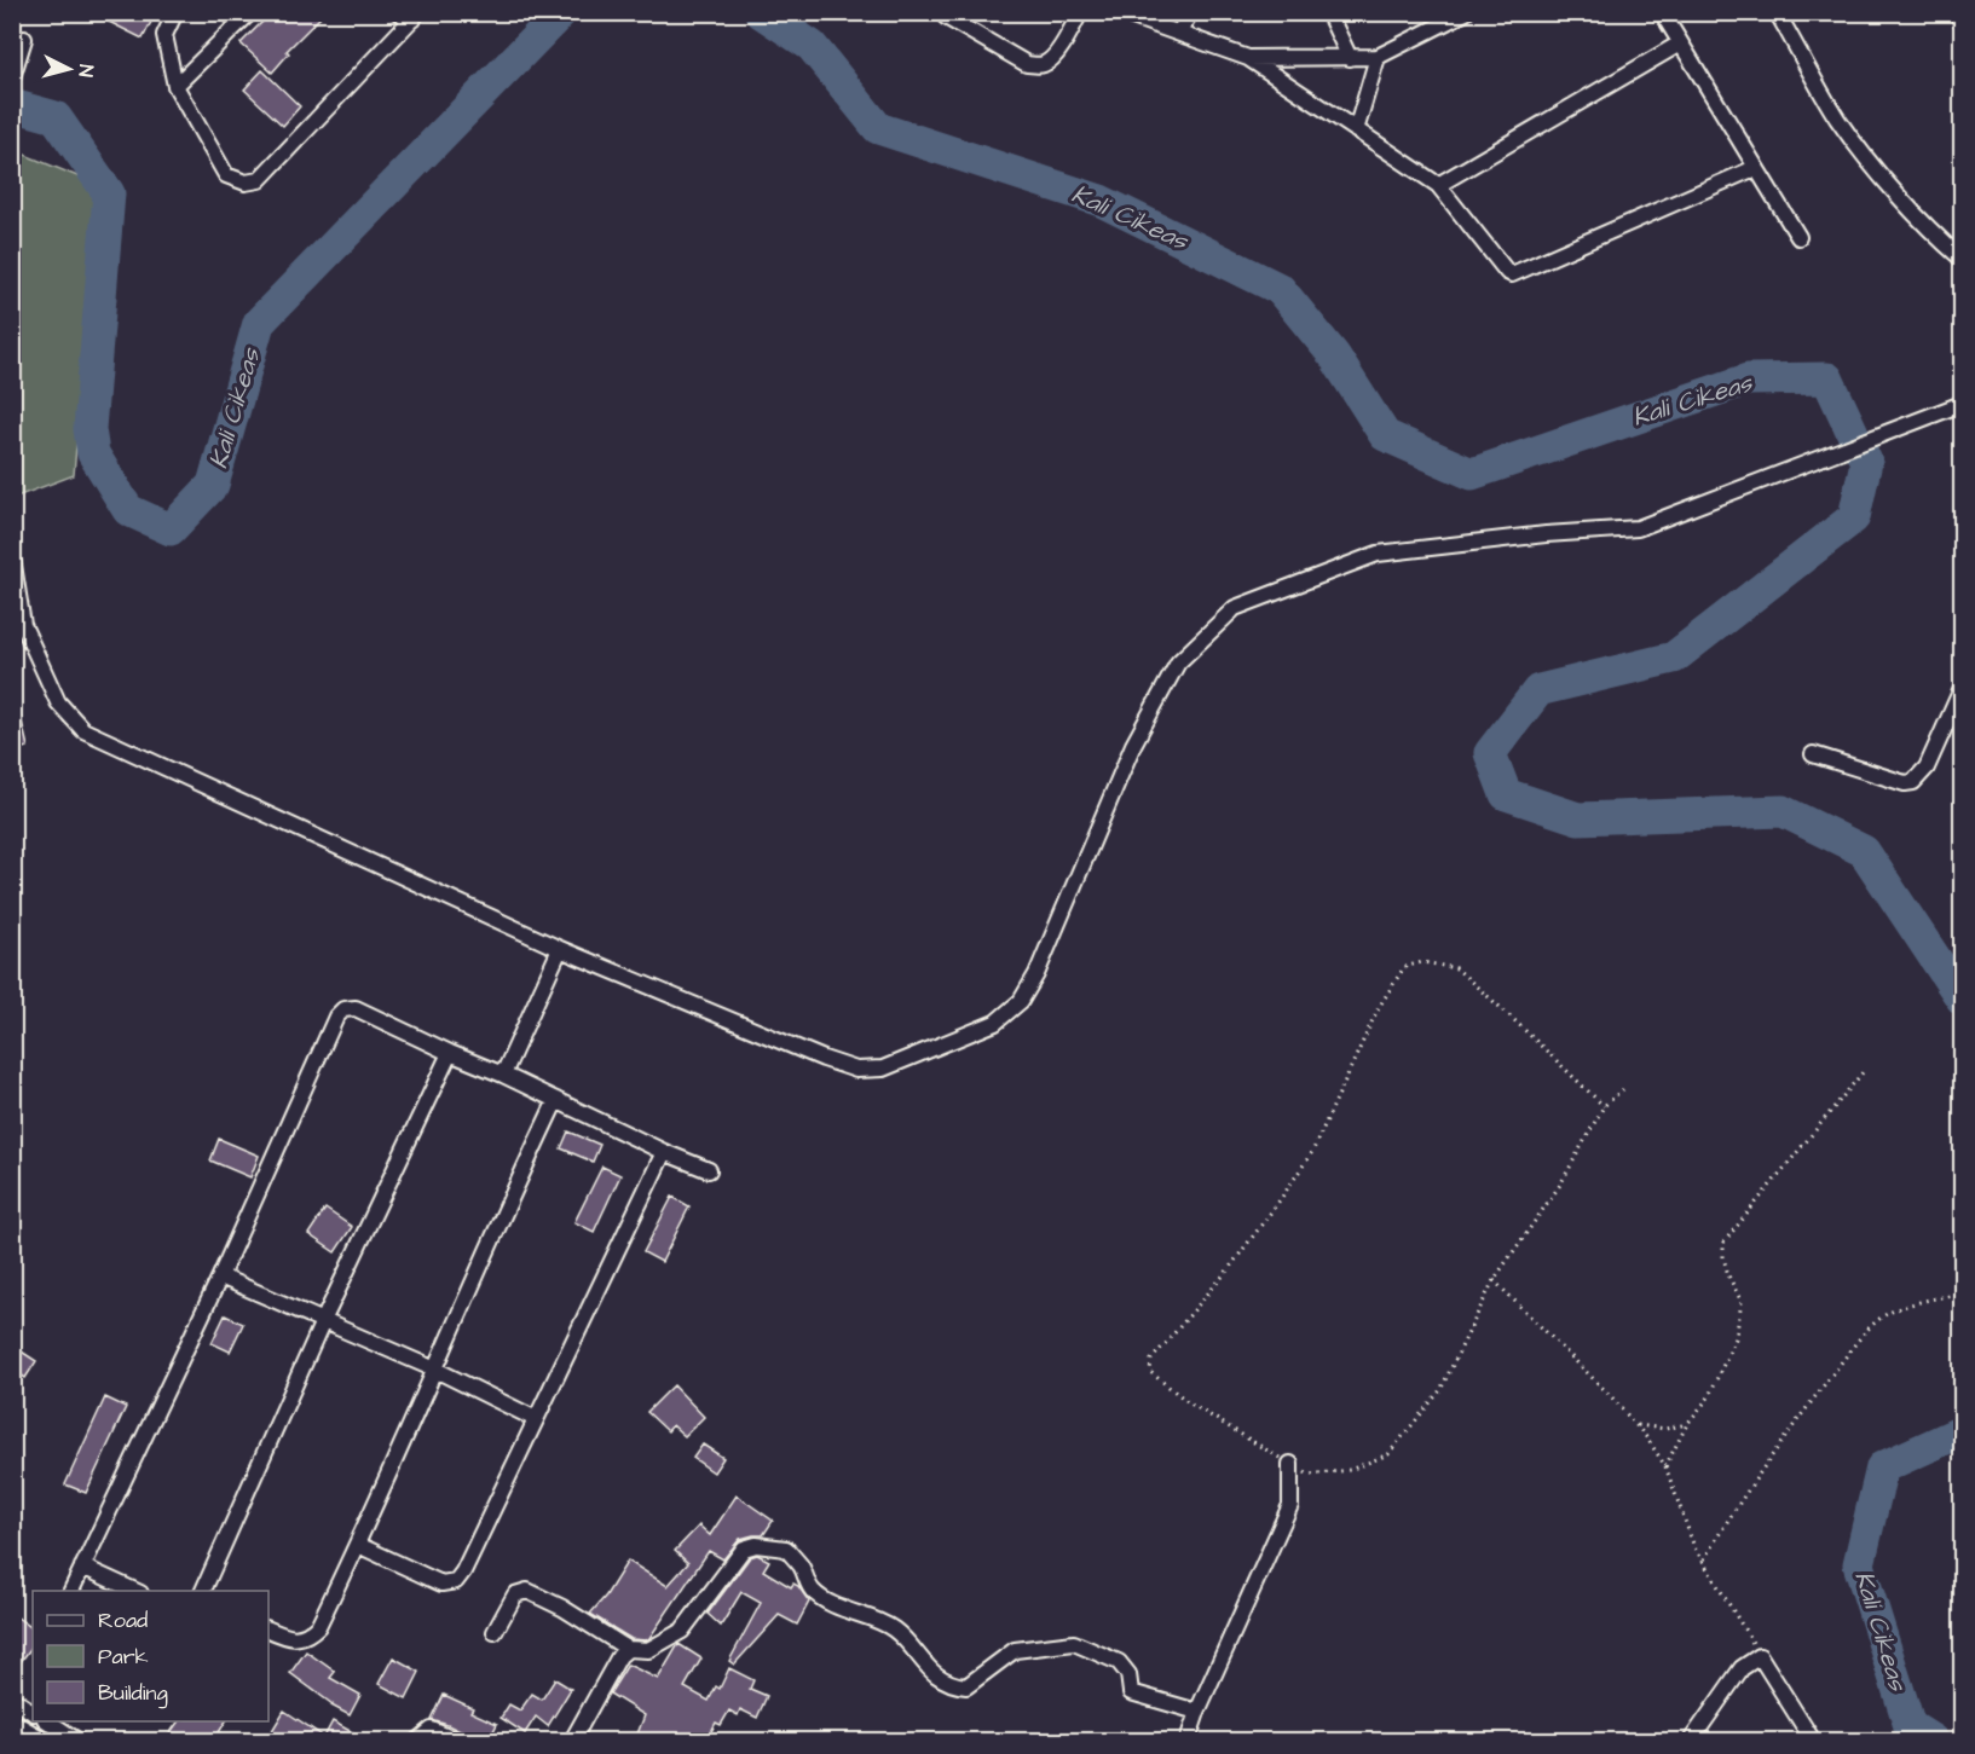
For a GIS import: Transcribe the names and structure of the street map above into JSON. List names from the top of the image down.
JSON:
{
  "water": ["Kali Cikeas"],
  "legend": ["Road", "Park", "Building"],
  "north": "right"
}
